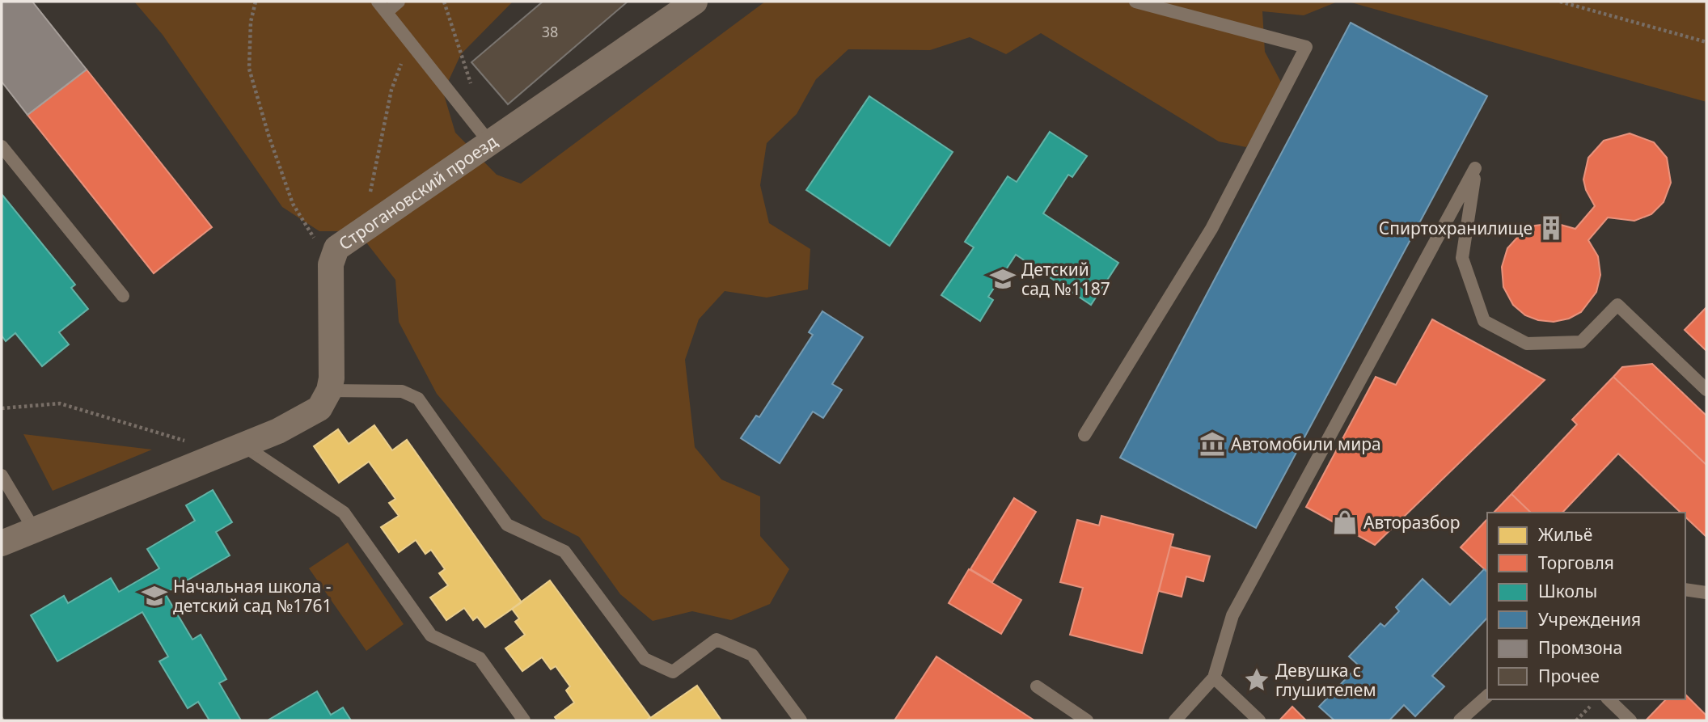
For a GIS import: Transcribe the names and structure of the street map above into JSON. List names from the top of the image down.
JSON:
{
  "streets": {
    "street": ["Строгановский проезд"]
  },
  "places": {
    "building": ["Спиртохранилище"],
    "school or university": ["Детский сад №1187", "Начальная школа - детский сад №1761"],
    "museum": ["Автомобили мира"],
    "shop": ["Авторазбор"],
    "place": ["Девушка с глушителем"]
  },
  "house_numbers": ["38"],
  "legend": [
    "Жильё",
    "Торговля",
    "Школы",
    "Учреждения",
    "Промзона",
    "Прочее"
  ]
}
